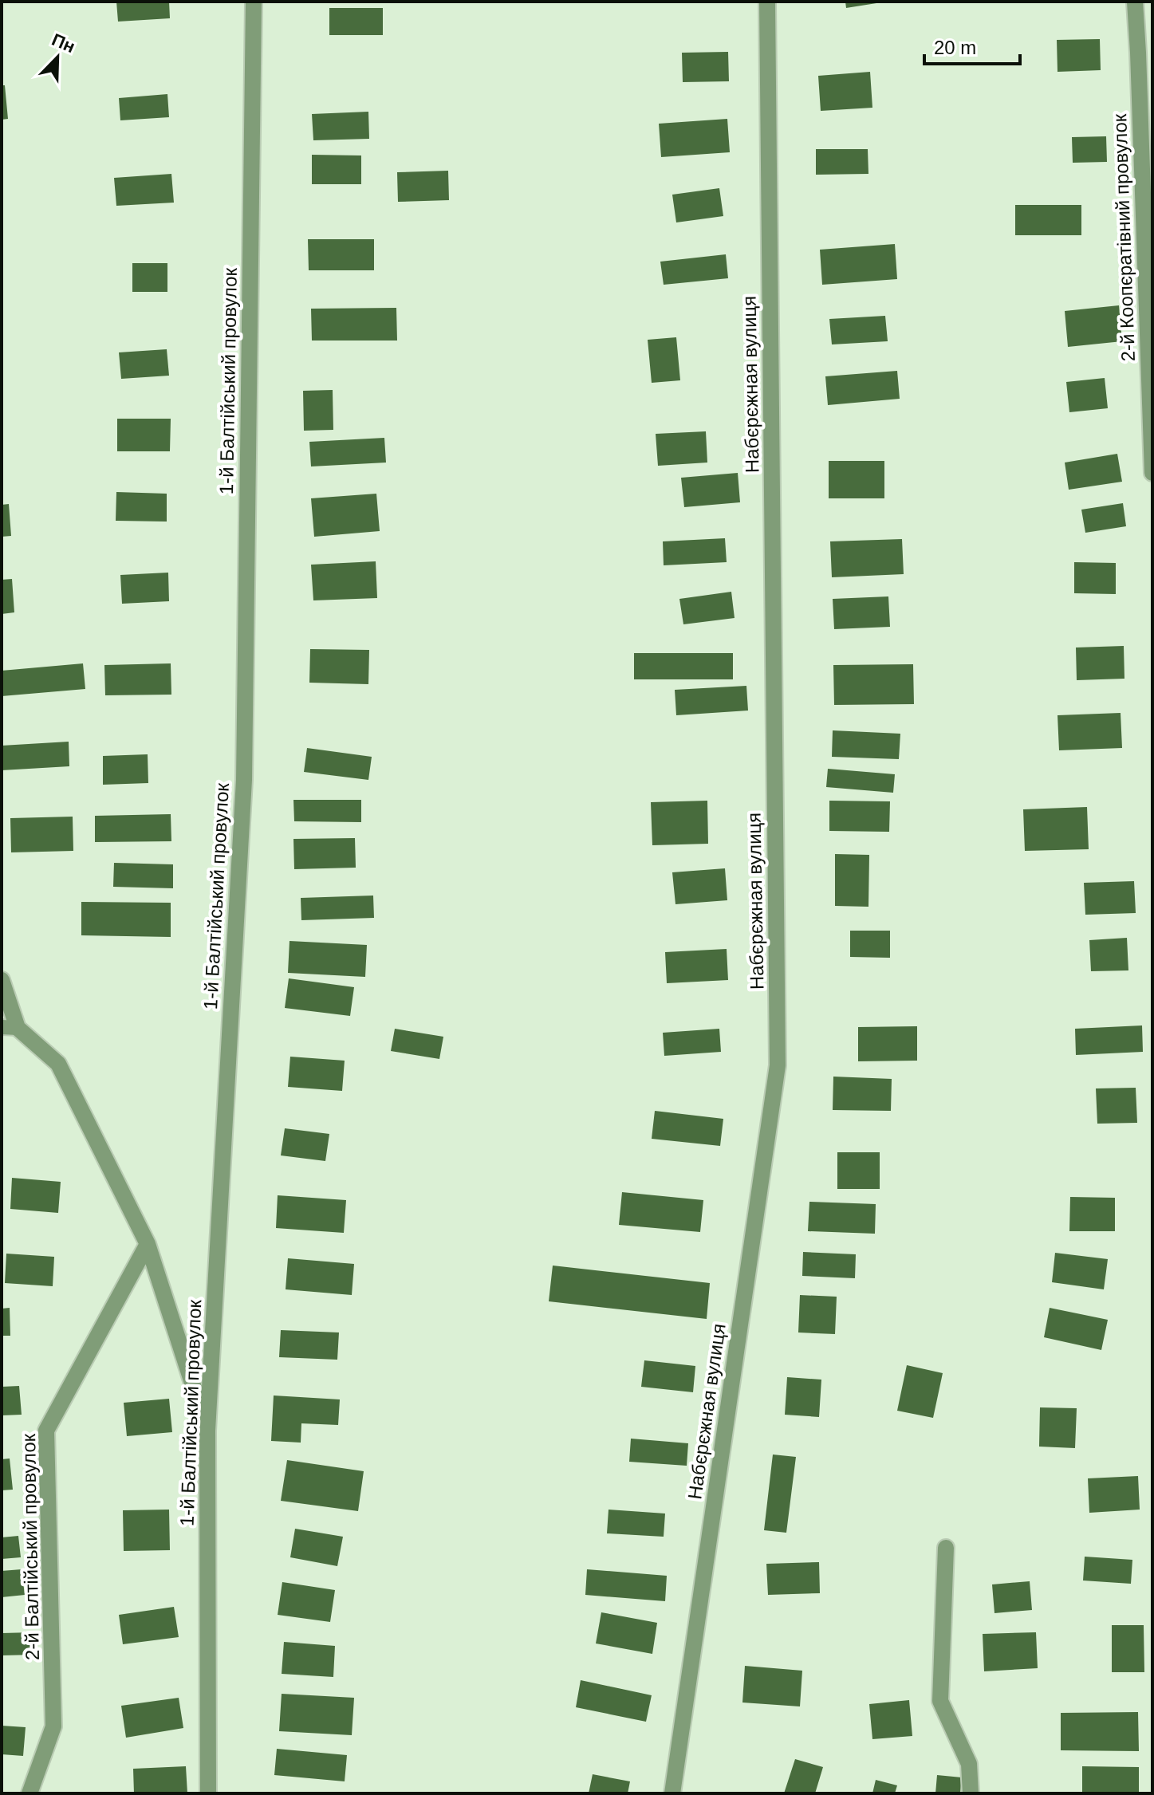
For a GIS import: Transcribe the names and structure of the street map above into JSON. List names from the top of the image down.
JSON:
{
  "streets": {
    "street": [
      "2-й Коопєратівний провулок",
      "1-й Балтійський провулок",
      "Набєрєжная вулиця",
      "2-й Балтійський провулок"
    ]
  },
  "scale_bar": "20 m",
  "north": "top right"
}
